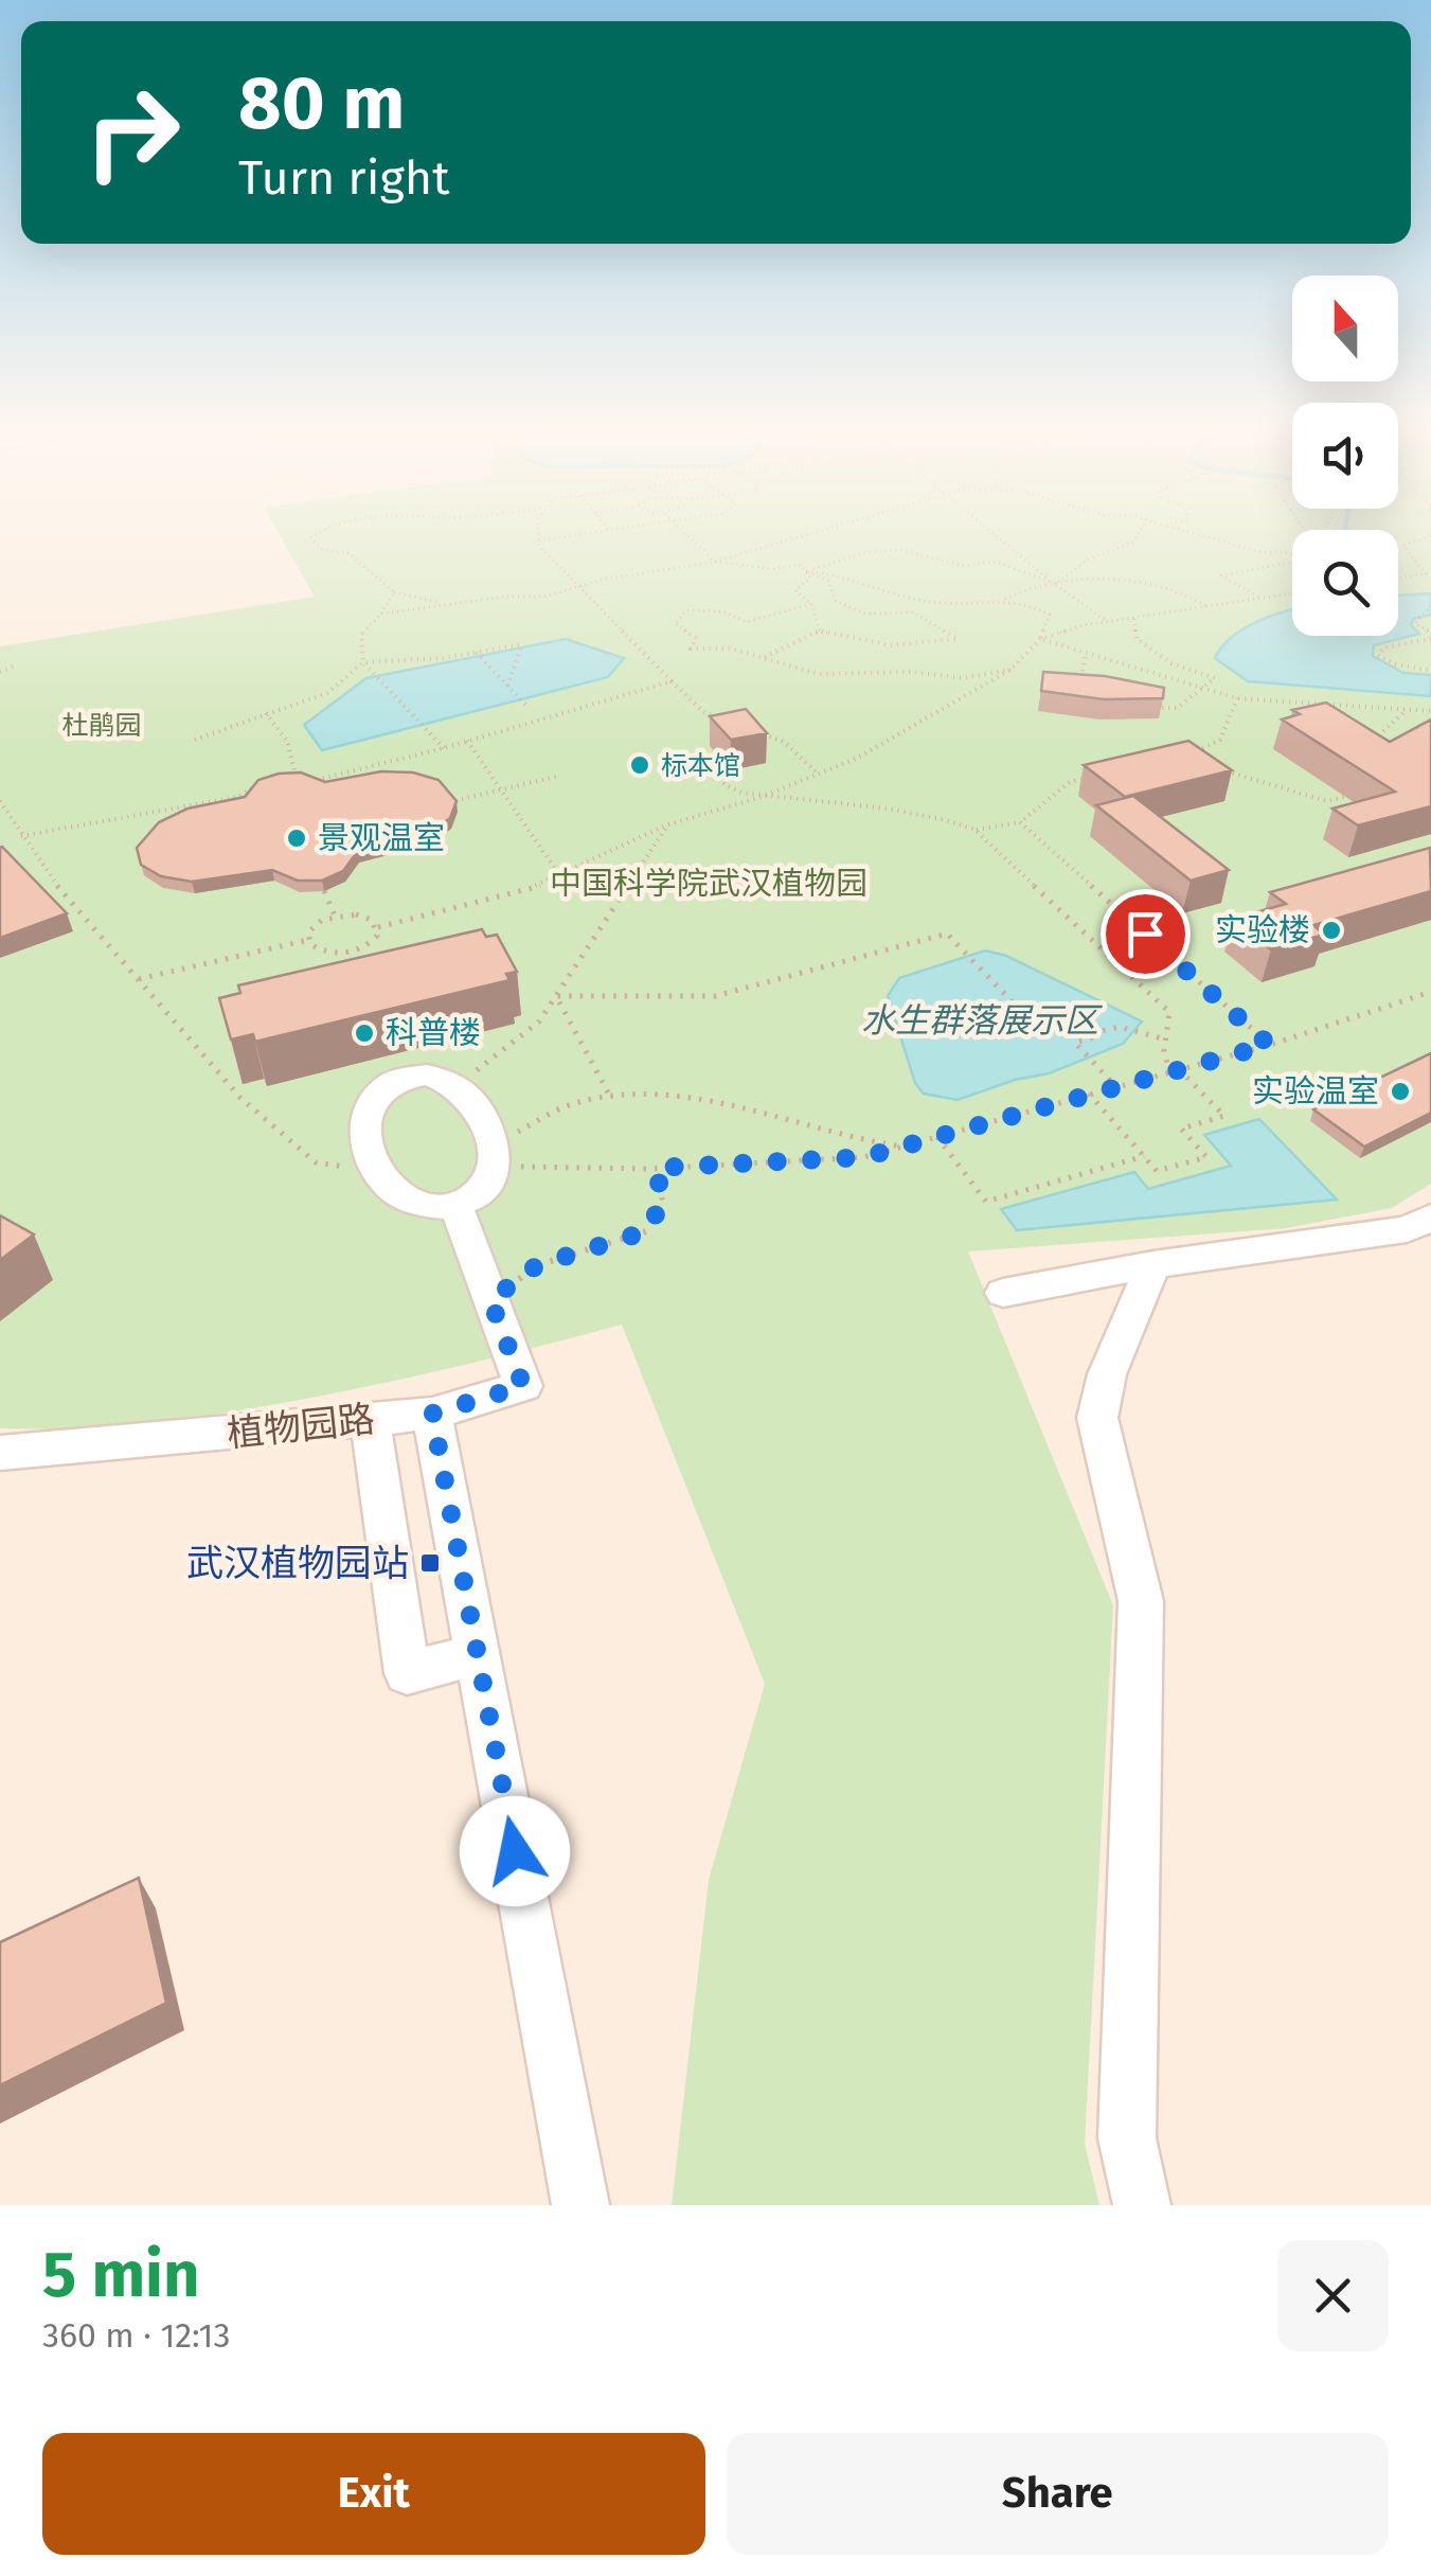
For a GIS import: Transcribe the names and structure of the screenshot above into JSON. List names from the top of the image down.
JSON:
{
  "streets": {
    "street": ["植物园路"]
  },
  "water": ["水生群落展示区"],
  "parks": ["杜鹃园", "中国科学院武汉植物园"],
  "places": {
    "other": [
      "标本馆",
      "景观温室",
      "实验楼",
      "科普楼",
      "实验温室"
    ],
    "transit": ["武汉植物园站"]
  },
  "north": "top",
  "page": {
    "turn": ["80 m", "Turn right"],
    "heading": ["5 min", "360 m · 12:13"],
    "buttons": ["Exit", "Share"]
  }
}
